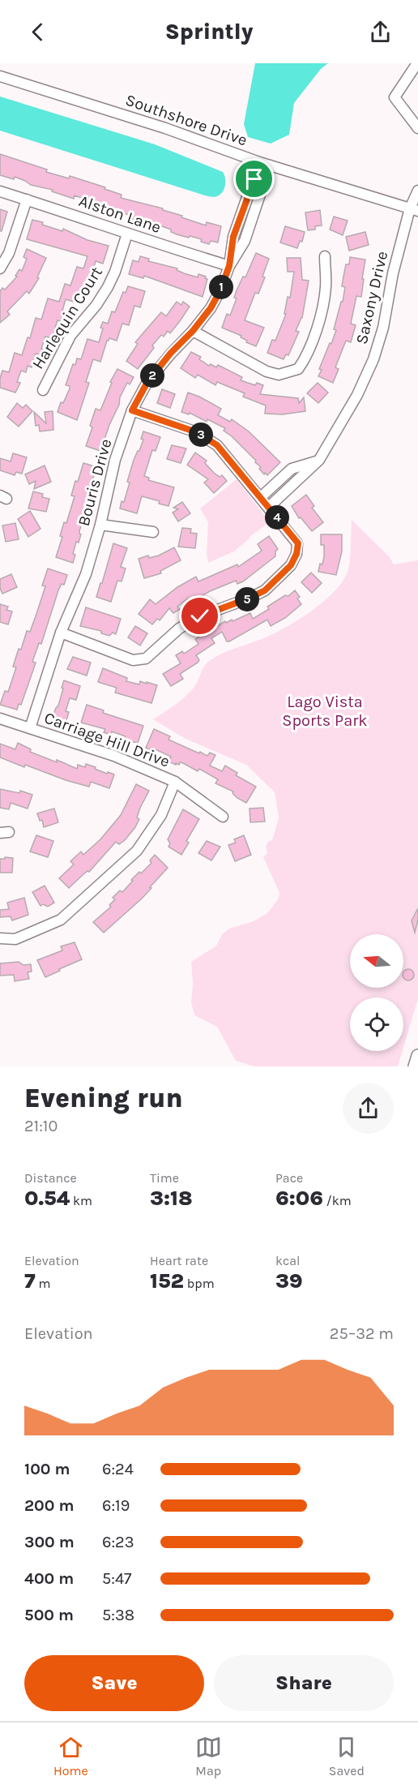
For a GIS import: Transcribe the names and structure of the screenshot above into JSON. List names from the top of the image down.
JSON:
{
  "streets": {
    "street": [
      "Southshore Drive",
      "Alston Lane",
      "Saxony Drive",
      "Harlequin Court",
      "Bouris Drive",
      "Carriage Hill Drive"
    ]
  },
  "crossings": [
    ["Southshore Drive", "Saxony Drive"],
    ["Southshore Drive", "Bouris Drive"],
    ["Alston Lane", "Harlequin Court"],
    ["Alston Lane", "Bouris Drive"],
    ["Bouris Drive", "Carriage Hill Drive"]
  ],
  "parks": ["Lago Vista Sports Park"],
  "north": "left",
  "page": {
    "header": "Sprintly",
    "pins": [
      "1",
      "2",
      "3",
      "4",
      "5"
    ],
    "heading": ["Evening run", "21:10"],
    "stats": [
      ["Distance", "0.54 km"],
      ["Time", "3:18"],
      ["Pace", "6:06 /km"],
      ["Elevation", "7 m"],
      ["Heart rate", "152 bpm"],
      ["kcal", "39"]
    ],
    "chart": ["Elevation", "25–32 m"],
    "list": [
      {
        "name": "100 m",
        "note": "6:24"
      },
      {
        "name": "200 m",
        "note": "6:19"
      },
      {
        "name": "300 m",
        "note": "6:23"
      },
      {
        "name": "400 m",
        "note": "5:47"
      },
      {
        "name": "500 m",
        "note": "5:38"
      }
    ],
    "buttons": ["Save", "Share"],
    "tabs": ["Home", "Map", "Saved"]
  }
}
